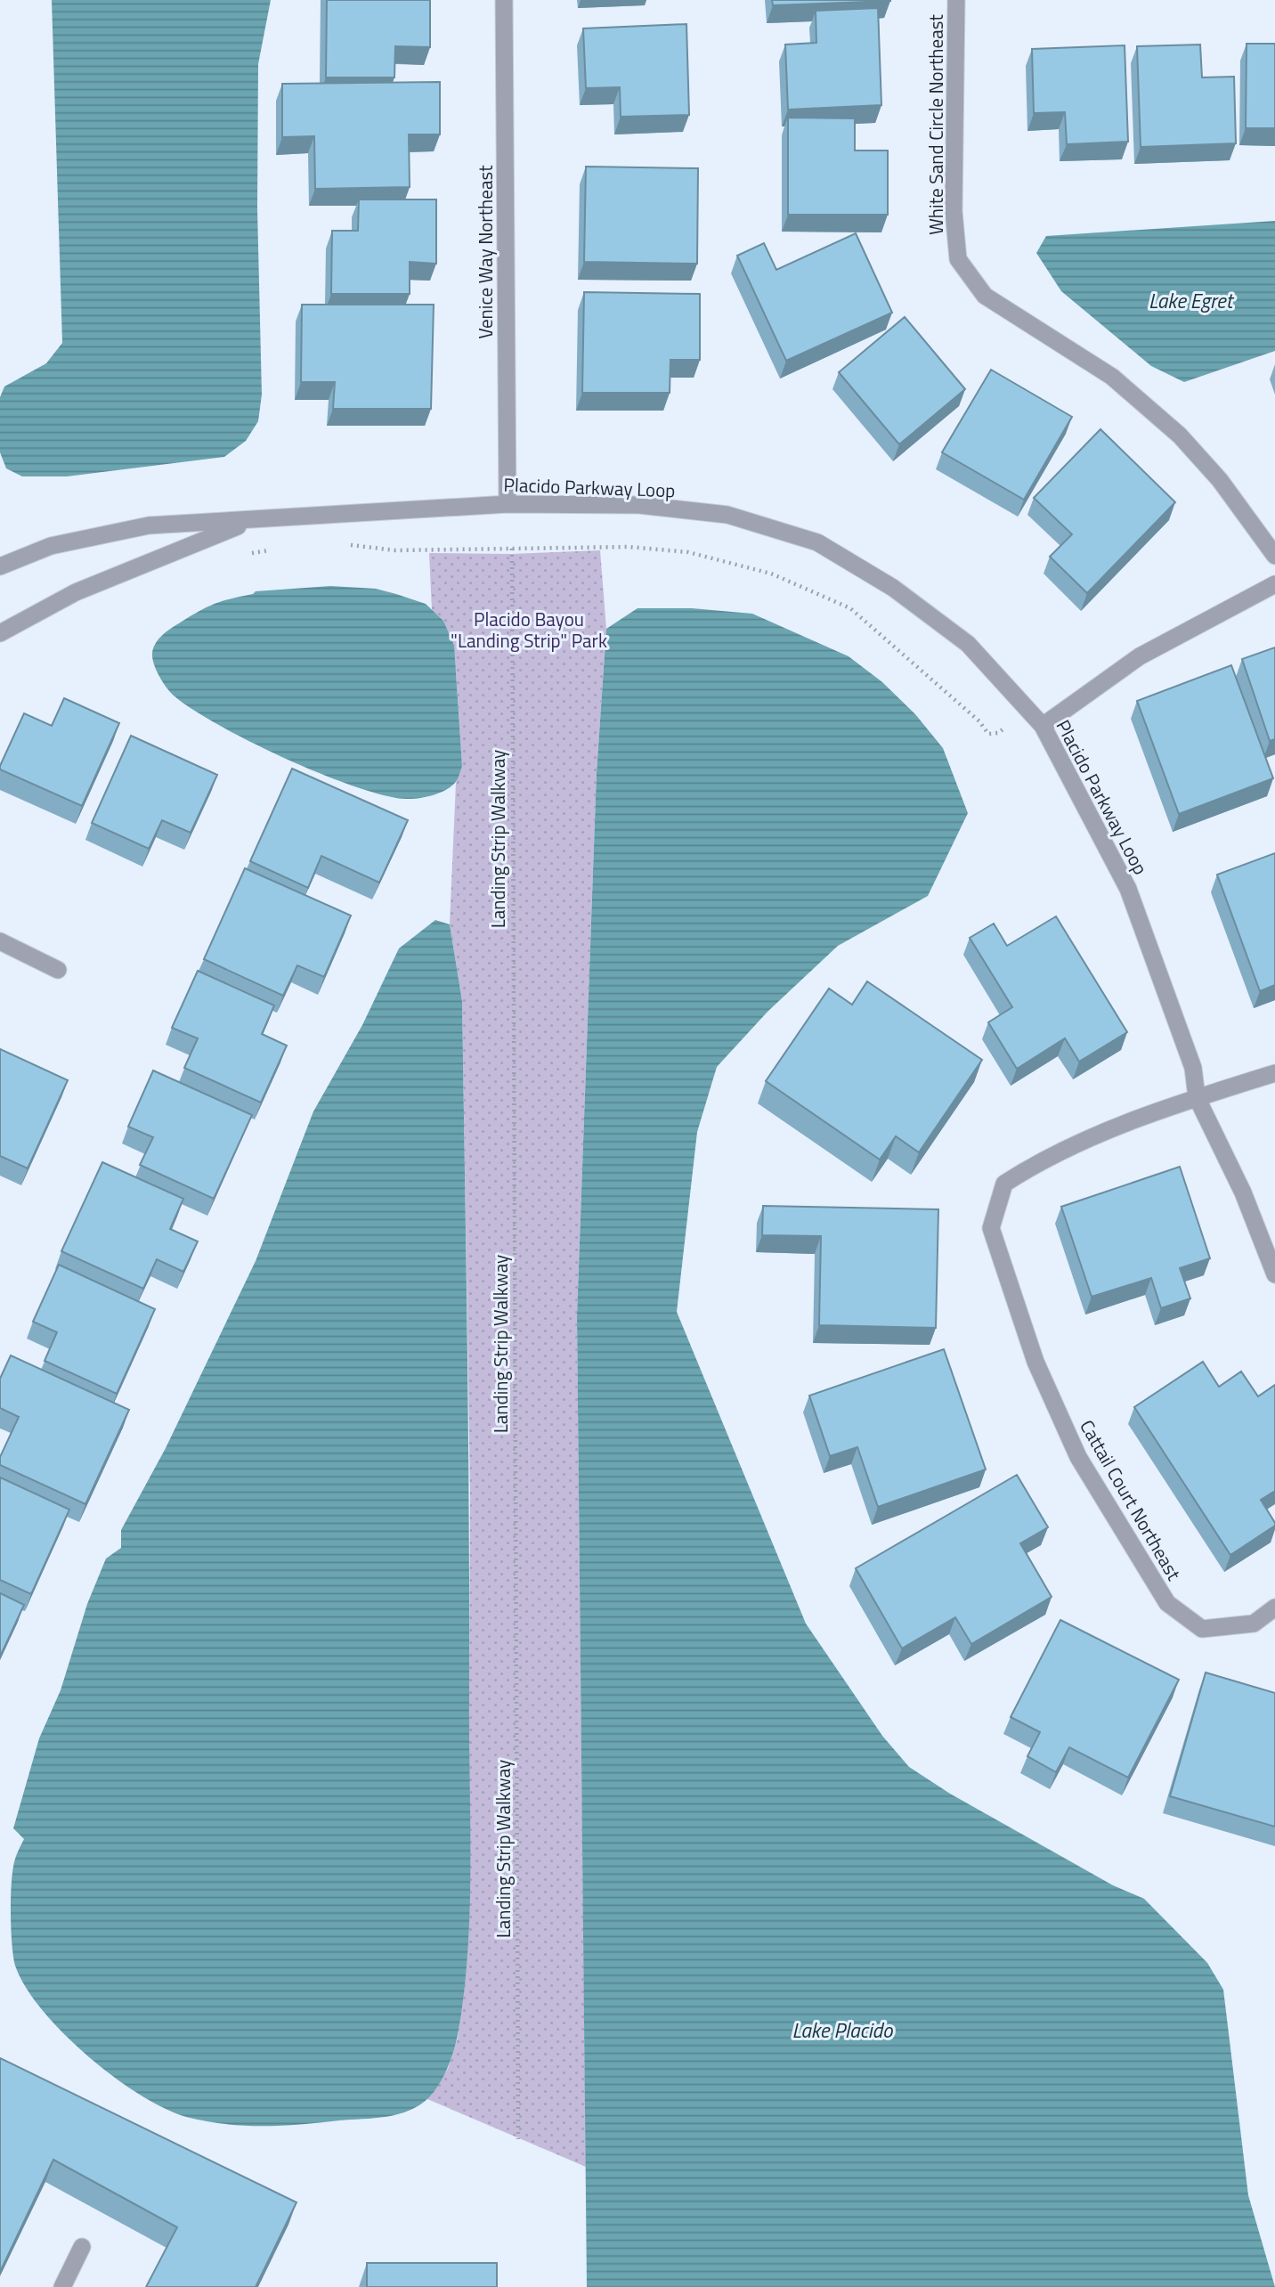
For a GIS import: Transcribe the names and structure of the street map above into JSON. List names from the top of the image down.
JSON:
{
  "streets": {
    "street": [
      "White Sand Circle Northeast",
      "Venice Way Northeast",
      "Placido Parkway Loop",
      "Cattail Court Northeast"
    ],
    "path": ["Landing Strip Walkway"]
  },
  "crossings": [
    ["Venice Way Northeast", "Placido Parkway Loop"],
    ["Placido Parkway Loop", "Cattail Court Northeast"]
  ],
  "water": ["Lake Egret", "Lake Placido"],
  "parks": ["Placido Bayou \"Landing Strip\" Park"]
}
